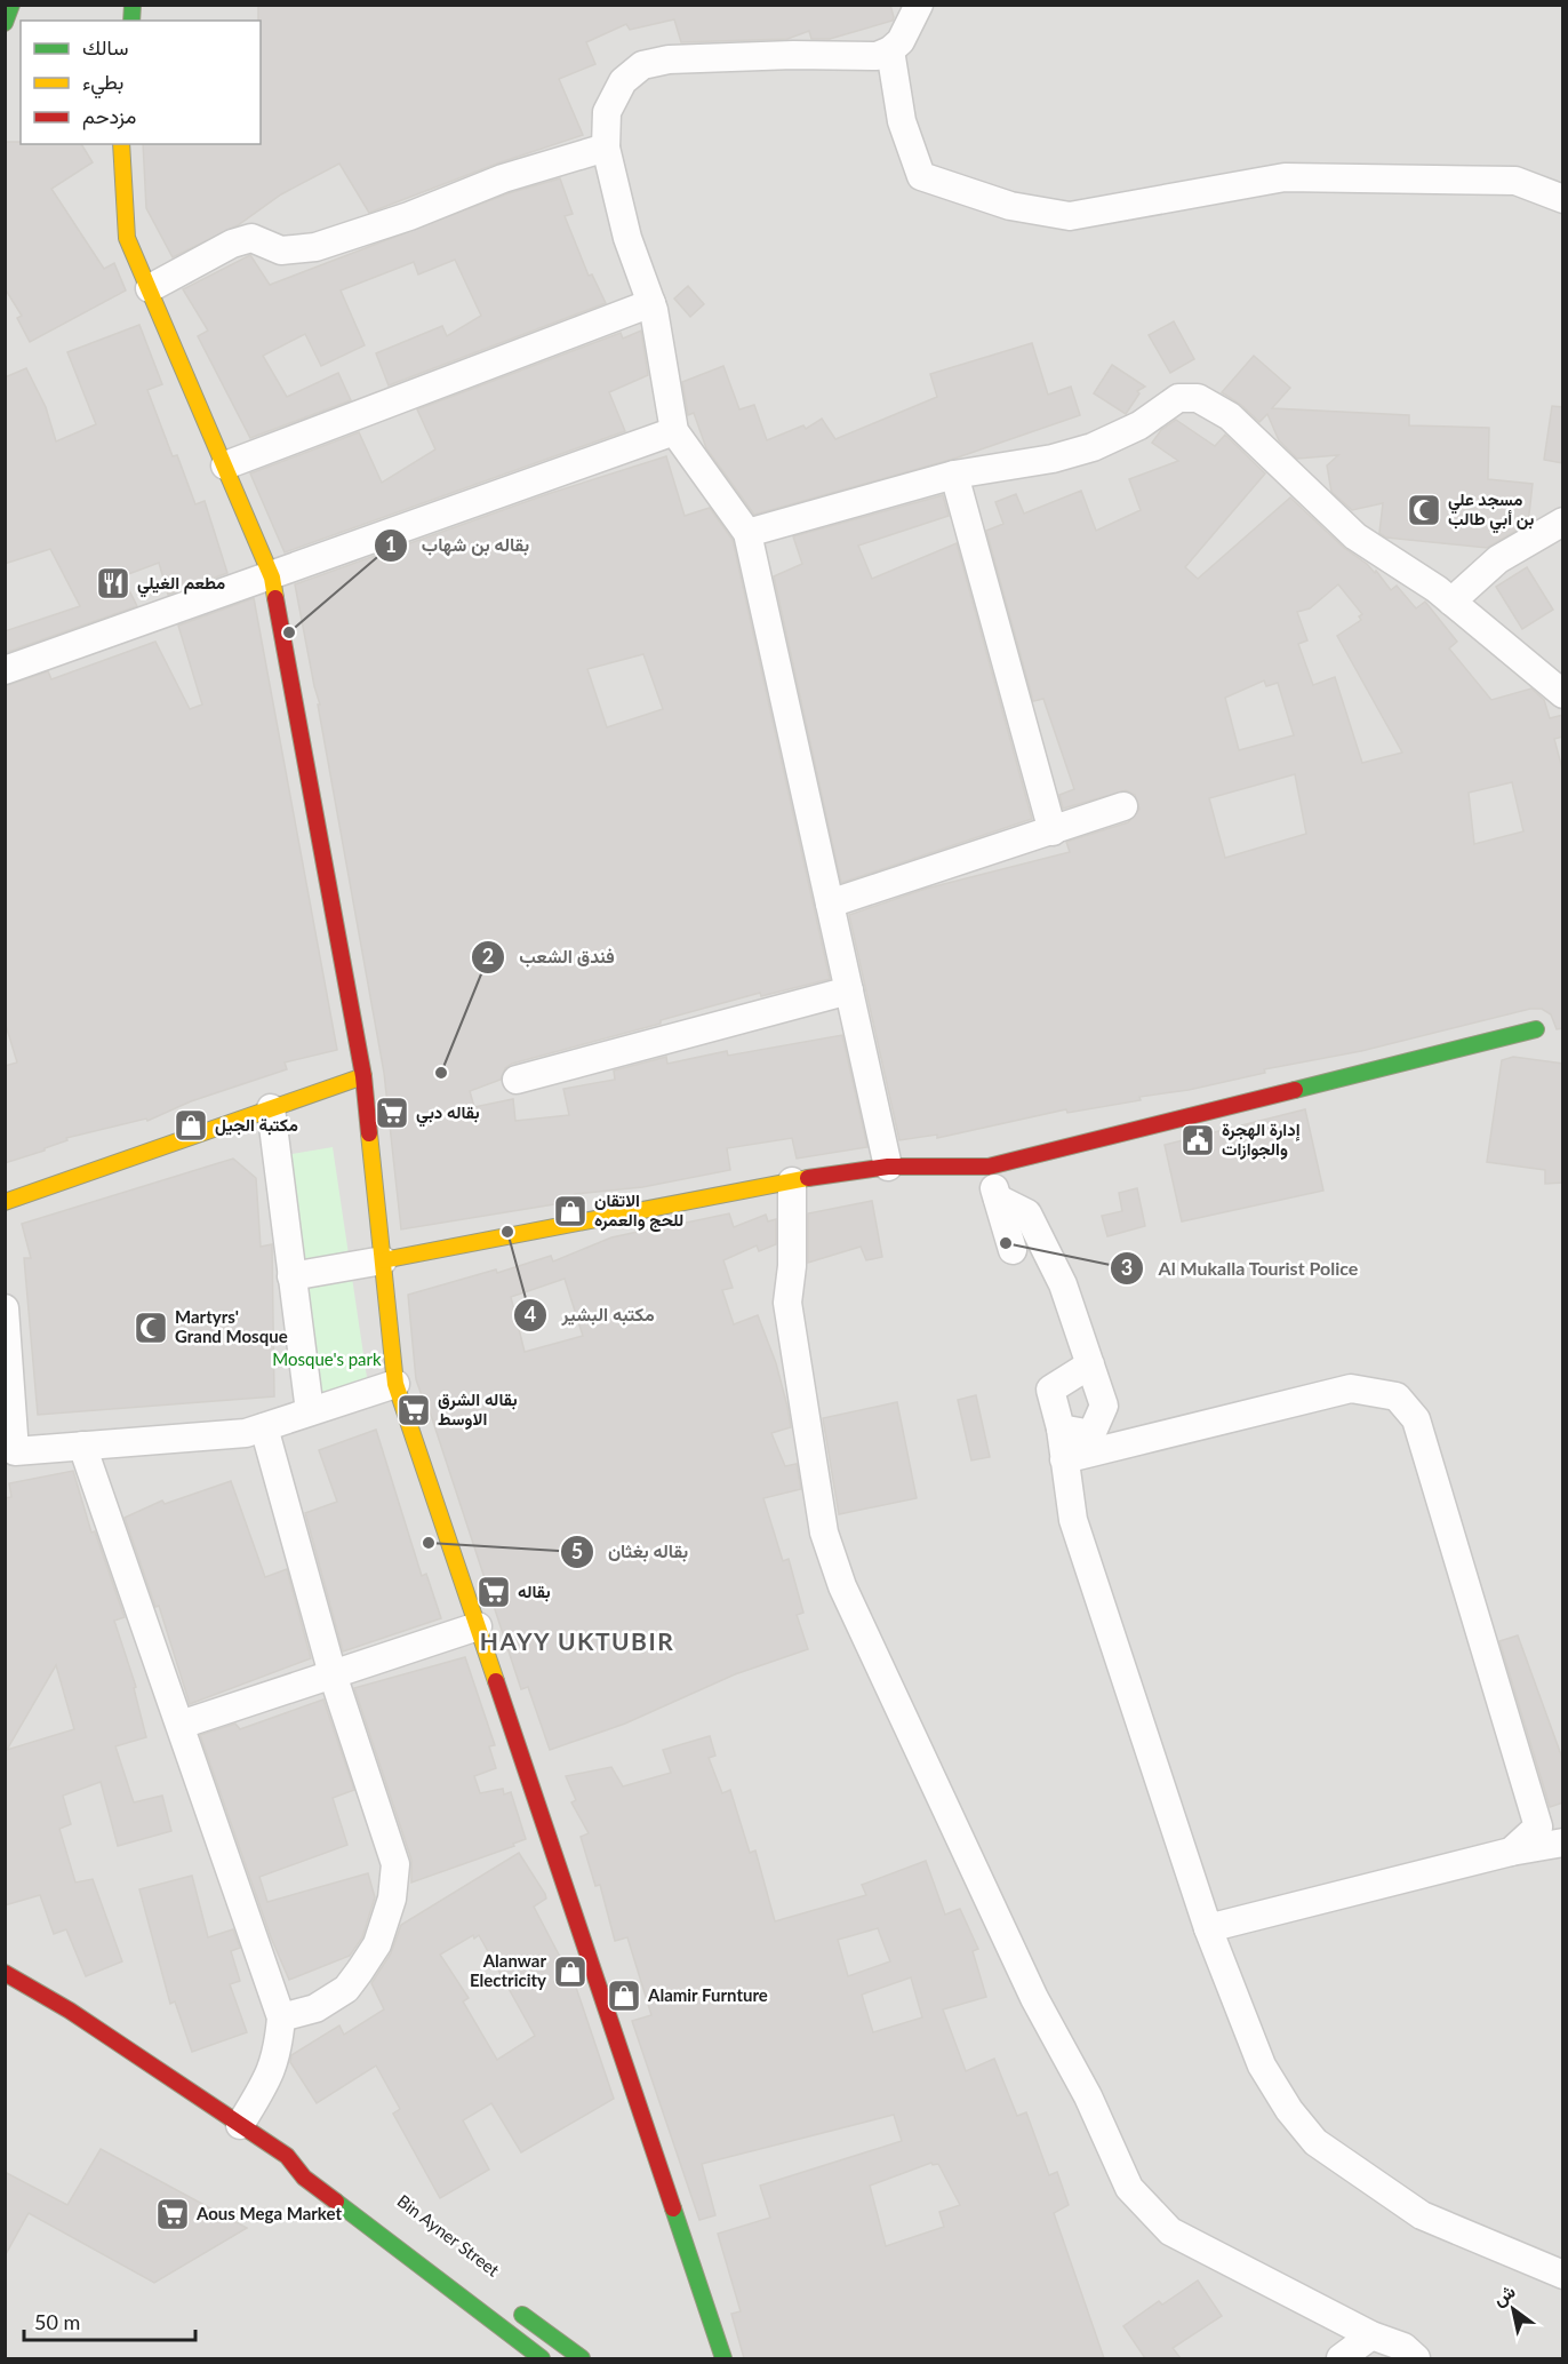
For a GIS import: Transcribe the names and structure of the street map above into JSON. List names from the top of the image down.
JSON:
{
  "districts": ["HAYY UKTUBIR"],
  "parks": ["Mosque's park"],
  "places": {
    "mosque": ["مسجد علي بن أبي طالب", "Martyrs' Grand Mosque"],
    "restaurant": ["مطعم الغيلي"],
    "other": [
      "بقاله بن شهاب",
      "فندق الشعب",
      "مكتبه البشير",
      "Al Mukalla Tourist Police",
      "بقاله بغثان"
    ],
    "supermarket": [
      "بقاله دبي",
      "بقاله الشرق الاوسط",
      "بقاله",
      "Aous Mega Market"
    ],
    "shop": [
      "مكتبة الجيل",
      "الاتقان للحج والعمره",
      "Alanwar Electricity",
      "Alamir Furnture"
    ],
    "public building": ["إدارة الهجرة والجوازات"]
  },
  "legend": ["سالك", "بطيء", "مزدحم"],
  "scale_bar": "50 m",
  "north": "top left"
}
